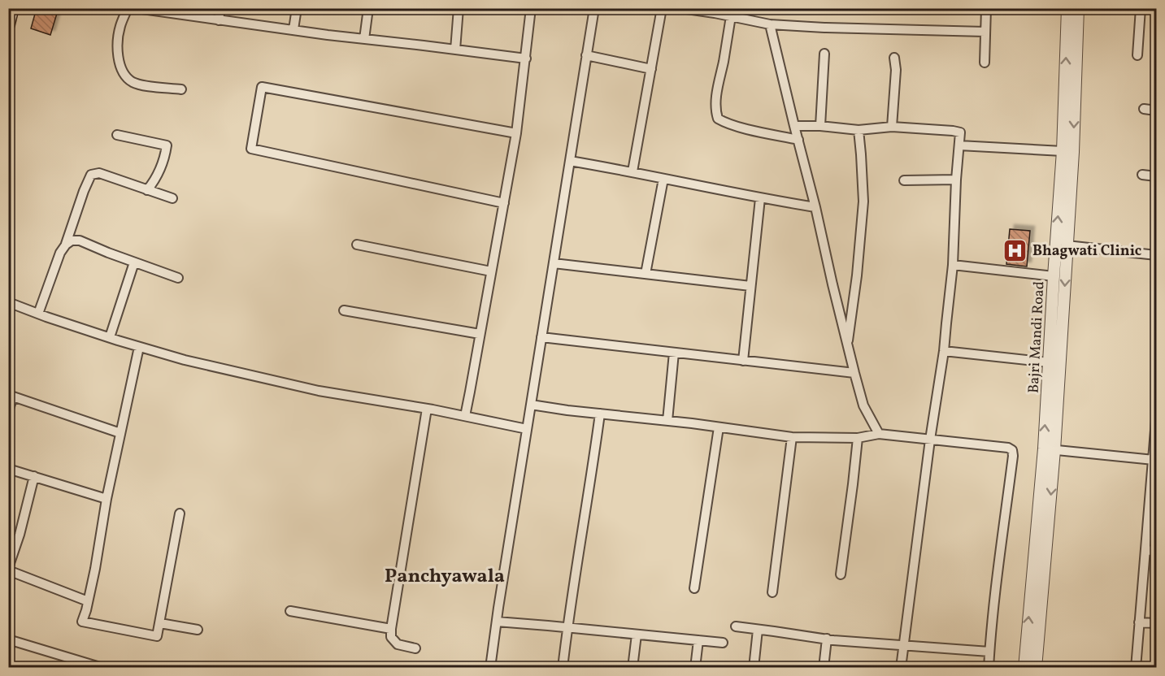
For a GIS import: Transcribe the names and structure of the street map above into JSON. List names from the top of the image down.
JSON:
{
  "streets": {
    "street": ["Bajri Mandi Road"]
  },
  "districts": ["Panchyawala"],
  "places": {
    "hospital": ["Bhagwati Clinic"]
  }
}
